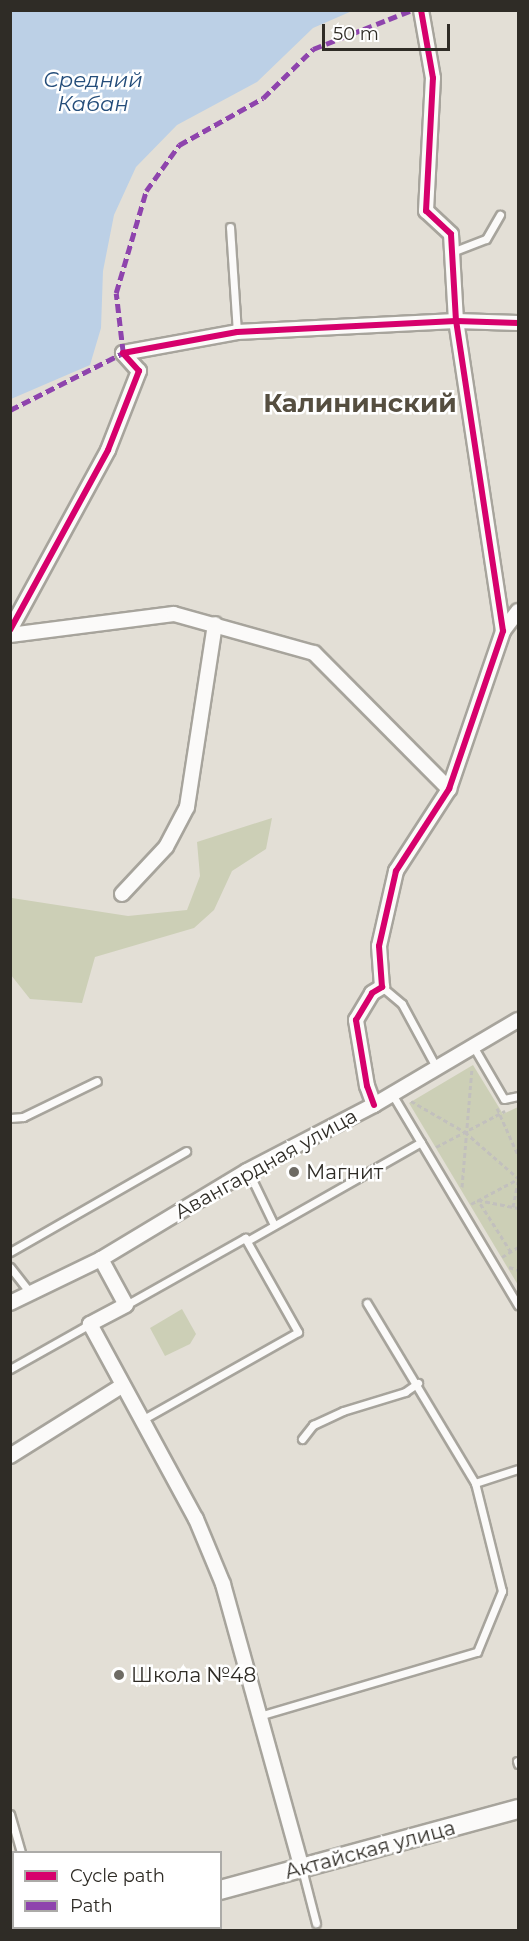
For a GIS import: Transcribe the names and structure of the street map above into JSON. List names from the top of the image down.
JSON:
{
  "streets": {
    "street": ["Авангардная улица", "Актайская улица"]
  },
  "districts": ["Калининский"],
  "water": ["Средний Кабан"],
  "places": ["Магнит", "Школа №48"],
  "legend": ["Cycle path", "Path"],
  "scale_bar": "50 m"
}
